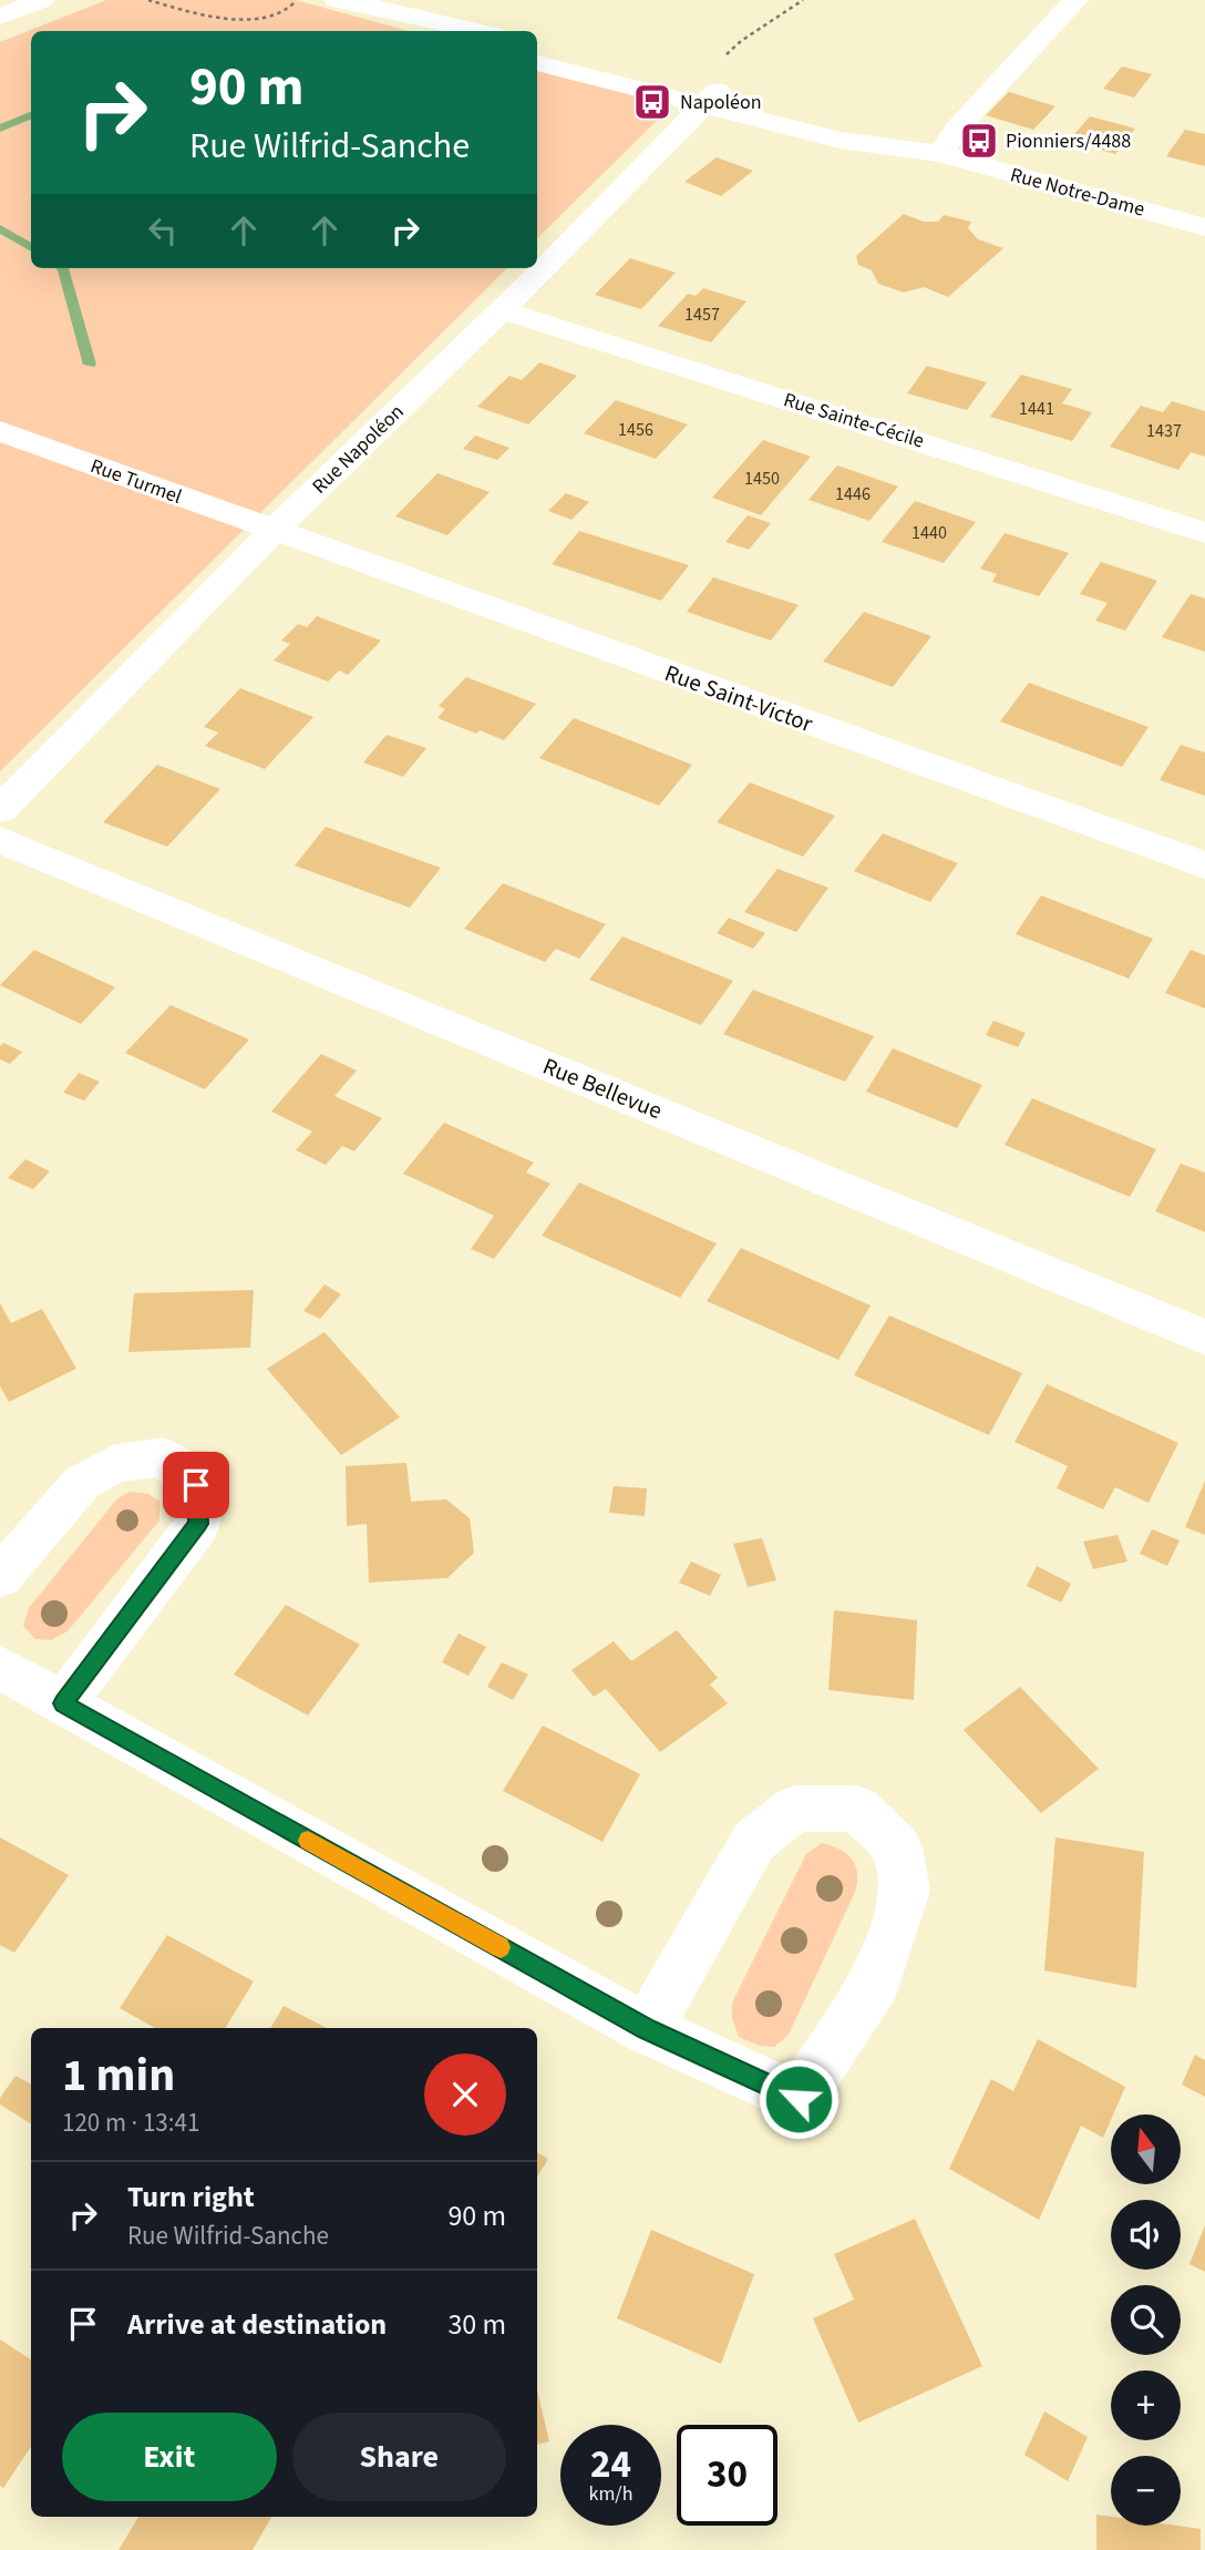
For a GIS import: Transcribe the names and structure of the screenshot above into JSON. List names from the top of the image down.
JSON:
{
  "streets": {
    "street": [
      "Rue Notre-Dame",
      "Rue Sainte-Cécile",
      "Rue Napoléon",
      "Rue Turmel",
      "Rue Saint-Victor",
      "Rue Bellevue"
    ]
  },
  "crossings": [
    ["Rue Notre-Dame", "Rue Napoléon"],
    ["Rue Sainte-Cécile", "Rue Napoléon"],
    ["Rue Napoléon", "Rue Turmel"],
    ["Rue Napoléon", "Rue Saint-Victor"],
    ["Rue Turmel", "Rue Saint-Victor"]
  ],
  "places": {
    "bus stop": ["Napoléon", "Pionniers/4488"]
  },
  "house_numbers": [
    "1457",
    "1441",
    "1456",
    "1437",
    "1450",
    "1446",
    "1440"
  ],
  "north": "top",
  "page": {
    "turn": ["90 m", "Rue Wilfrid-Sanche"],
    "heading": ["1 min", "120 m · 13:41"],
    "map_buttons": ["+", "−"],
    "list": [
      {
        "name": "Turn right",
        "note": "Rue Wilfrid-Sanche",
        "value": "90 m"
      },
      {
        "name": "Arrive at destination",
        "value": "30 m"
      }
    ],
    "buttons": ["Exit", "Share"],
    "speed": "24 km/h",
    "limit": "30"
  }
}
